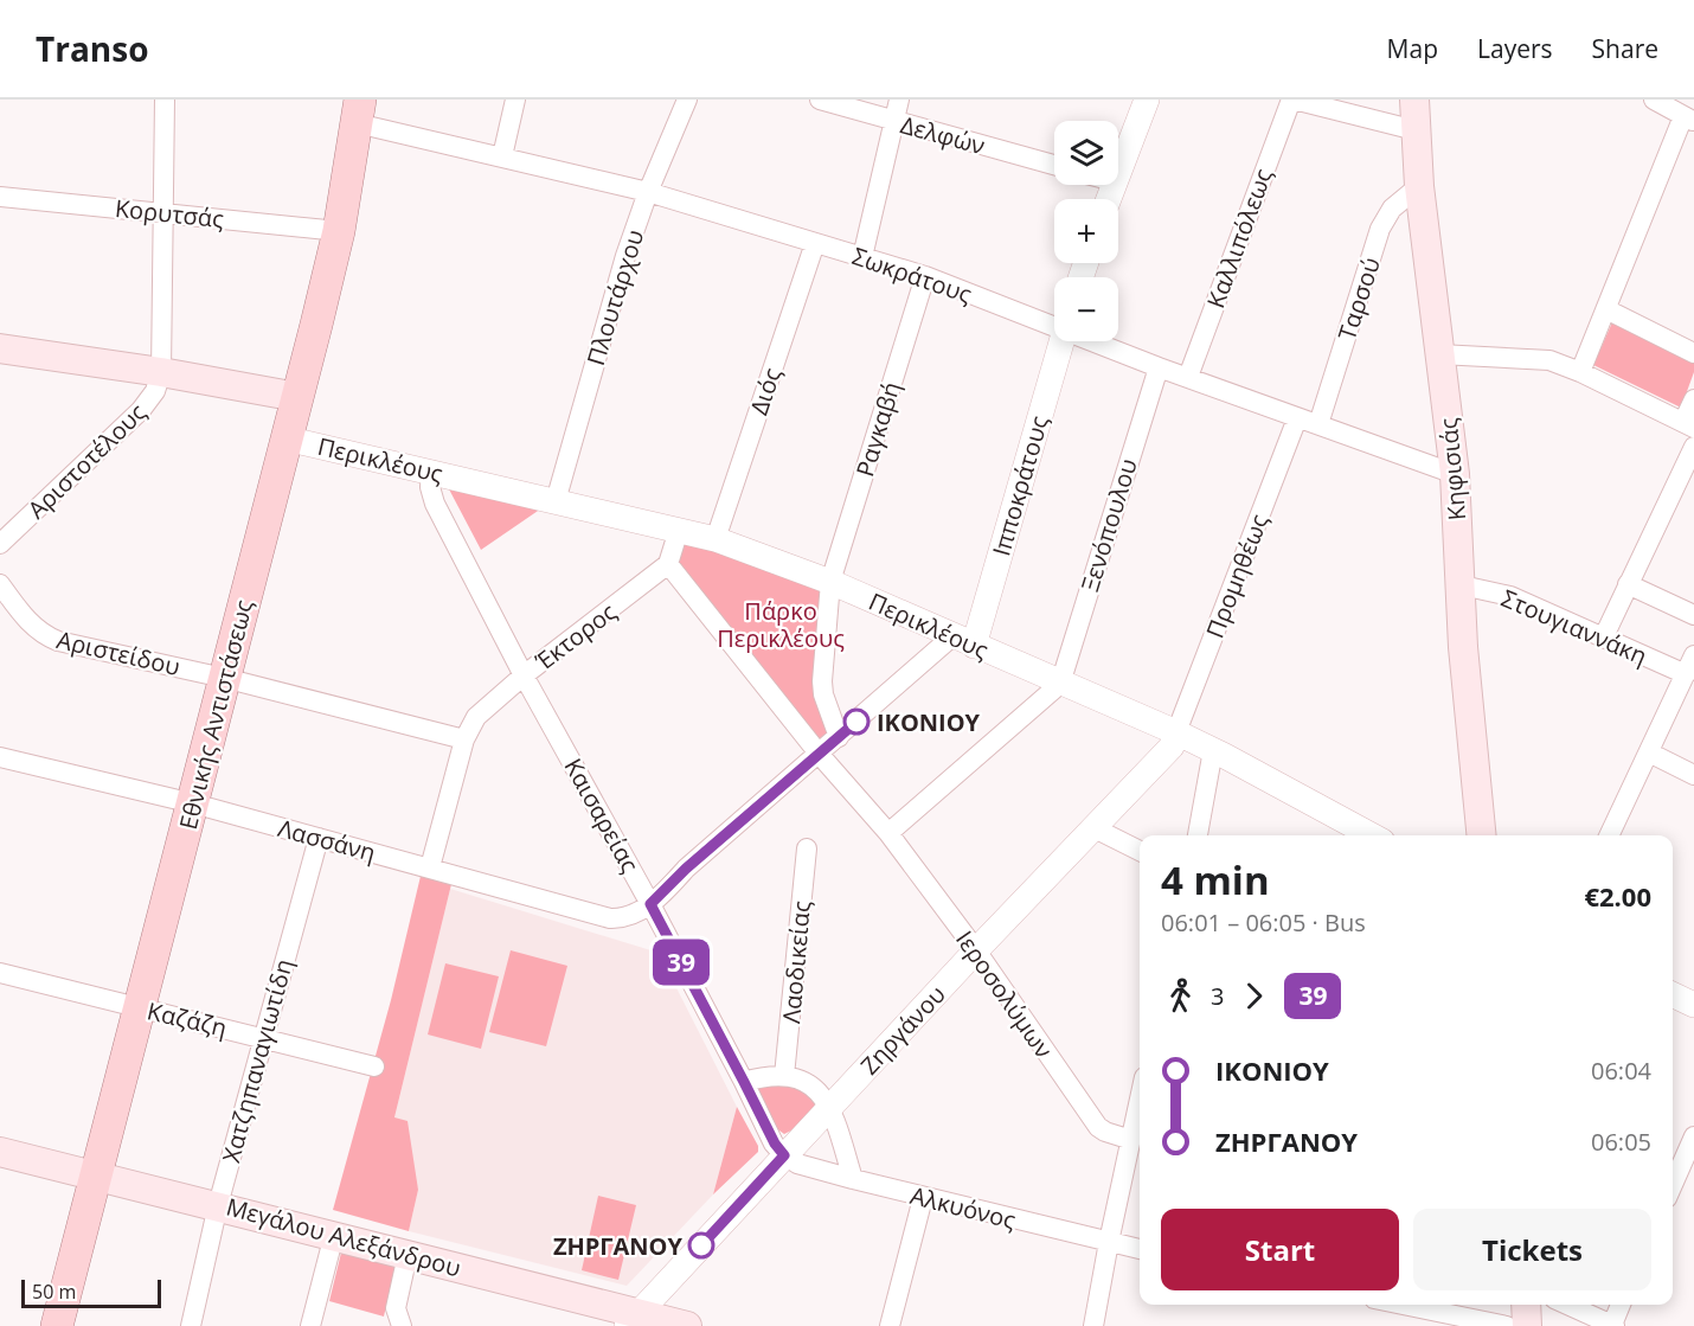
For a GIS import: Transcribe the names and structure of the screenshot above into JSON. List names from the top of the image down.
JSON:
{
  "streets": {
    "main road": ["Κηφισιάς", "Εθνικής Αντιστάσεως", "Μεγάλου Αλεξάνδρου"],
    "street": [
      "Δελφών",
      "Κορυτσάς",
      "Καλλιπόλεως",
      "Σωκράτους",
      "Πλουτάρχου",
      "Ταρσού",
      "Διός",
      "Ραγκαβή",
      "Περικλέους",
      "Αριστοτέλους",
      "Ιπποκράτους",
      "Ξενόπουλου",
      "Προμηθέως",
      "Στουγιαννάκη",
      "Έκτορος",
      "Αριστείδου",
      "Καισαρείας",
      "Λασσάνη",
      "Λαοδικείας",
      "Ιεροσολύμων",
      "Καζάζη",
      "Ζηργάνου",
      "Χατζηπαναγιωτίδη",
      "Αλκυόνος"
    ]
  },
  "crossings": [
    ["Κορυτσάς", "Εθνικής Αντιστάσεως"],
    ["Καλλιπόλεως", "Σωκράτους"],
    ["Σωκράτους", "Πλουτάρχου"],
    ["Σωκράτους", "Ταρσού"],
    ["Σωκράτους", "Διός"],
    ["Σωκράτους", "Ραγκαβή"],
    ["Σωκράτους", "Κηφισιάς"],
    ["Σωκράτους", "Ξενόπουλου"],
    ["Σωκράτους", "Προμηθέως"],
    ["Σωκράτους", "Εθνικής Αντιστάσεως"],
    ["Πλουτάρχου", "Περικλέους"],
    ["Ταρσού", "Κηφισιάς"],
    ["Διός", "Περικλέους"],
    ["Ραγκαβή", "Περικλέους"],
    ["Περικλέους", "Ιπποκράτους"],
    ["Περικλέους", "Ξενόπουλου"],
    ["Περικλέους", "Προμηθέως"],
    ["Περικλέους", "Εθνικής Αντιστάσεως"],
    ["Περικλέους", "Καισαρείας"],
    ["Περικλέους", "Ζηργάνου"],
    ["Κηφισιάς", "Στουγιαννάκη"],
    ["Προμηθέως", "Ζηργάνου"],
    ["Έκτορος", "Αριστείδου"],
    ["Έκτορος", "Καισαρείας"],
    ["Έκτορος", "Λασσάνη"],
    ["Αριστείδου", "Εθνικής Αντιστάσεως"],
    ["Εθνικής Αντιστάσεως", "Λασσάνη"],
    ["Εθνικής Αντιστάσεως", "Καζάζη"],
    ["Εθνικής Αντιστάσεως", "Μεγάλου Αλεξάνδρου"],
    ["Καισαρείας", "Λασσάνη"],
    ["Καισαρείας", "Ζηργάνου"],
    ["Καισαρείας", "Αλκυόνος"],
    ["Λασσάνη", "Χατζηπαναγιωτίδη"],
    ["Ιεροσολύμων", "Ζηργάνου"],
    ["Καζάζη", "Χατζηπαναγιωτίδη"],
    ["Ζηργάνου", "Αλκυόνος"],
    ["Ζηργάνου", "Μεγάλου Αλεξάνδρου"],
    ["Χατζηπαναγιωτίδη", "Μεγάλου Αλεξάνδρου"]
  ],
  "parks": ["Πάρκο Περικλέους"],
  "places": ["ΙΚΟΝΙΟΥ", "ΖΗΡΓΑΝΟΥ"],
  "lines": ["bus line 39"],
  "scale_bar": "50 m",
  "page": {
    "header": "Transo",
    "nav": ["Map", "Layers", "Share"],
    "on_map": "39",
    "map_buttons": ["+", "−"],
    "heading": ["4 min", "06:01 – 06:05 · Bus", "€2.00"],
    "legs": ["3", "39"],
    "list": [
      {
        "name": "ΙΚΟΝΙΟΥ",
        "value": "06:04"
      },
      {
        "name": "ΖΗΡΓΑΝΟΥ",
        "value": "06:05"
      }
    ],
    "buttons": ["Start", "Tickets"],
    "scale": "50 m"
  }
}
